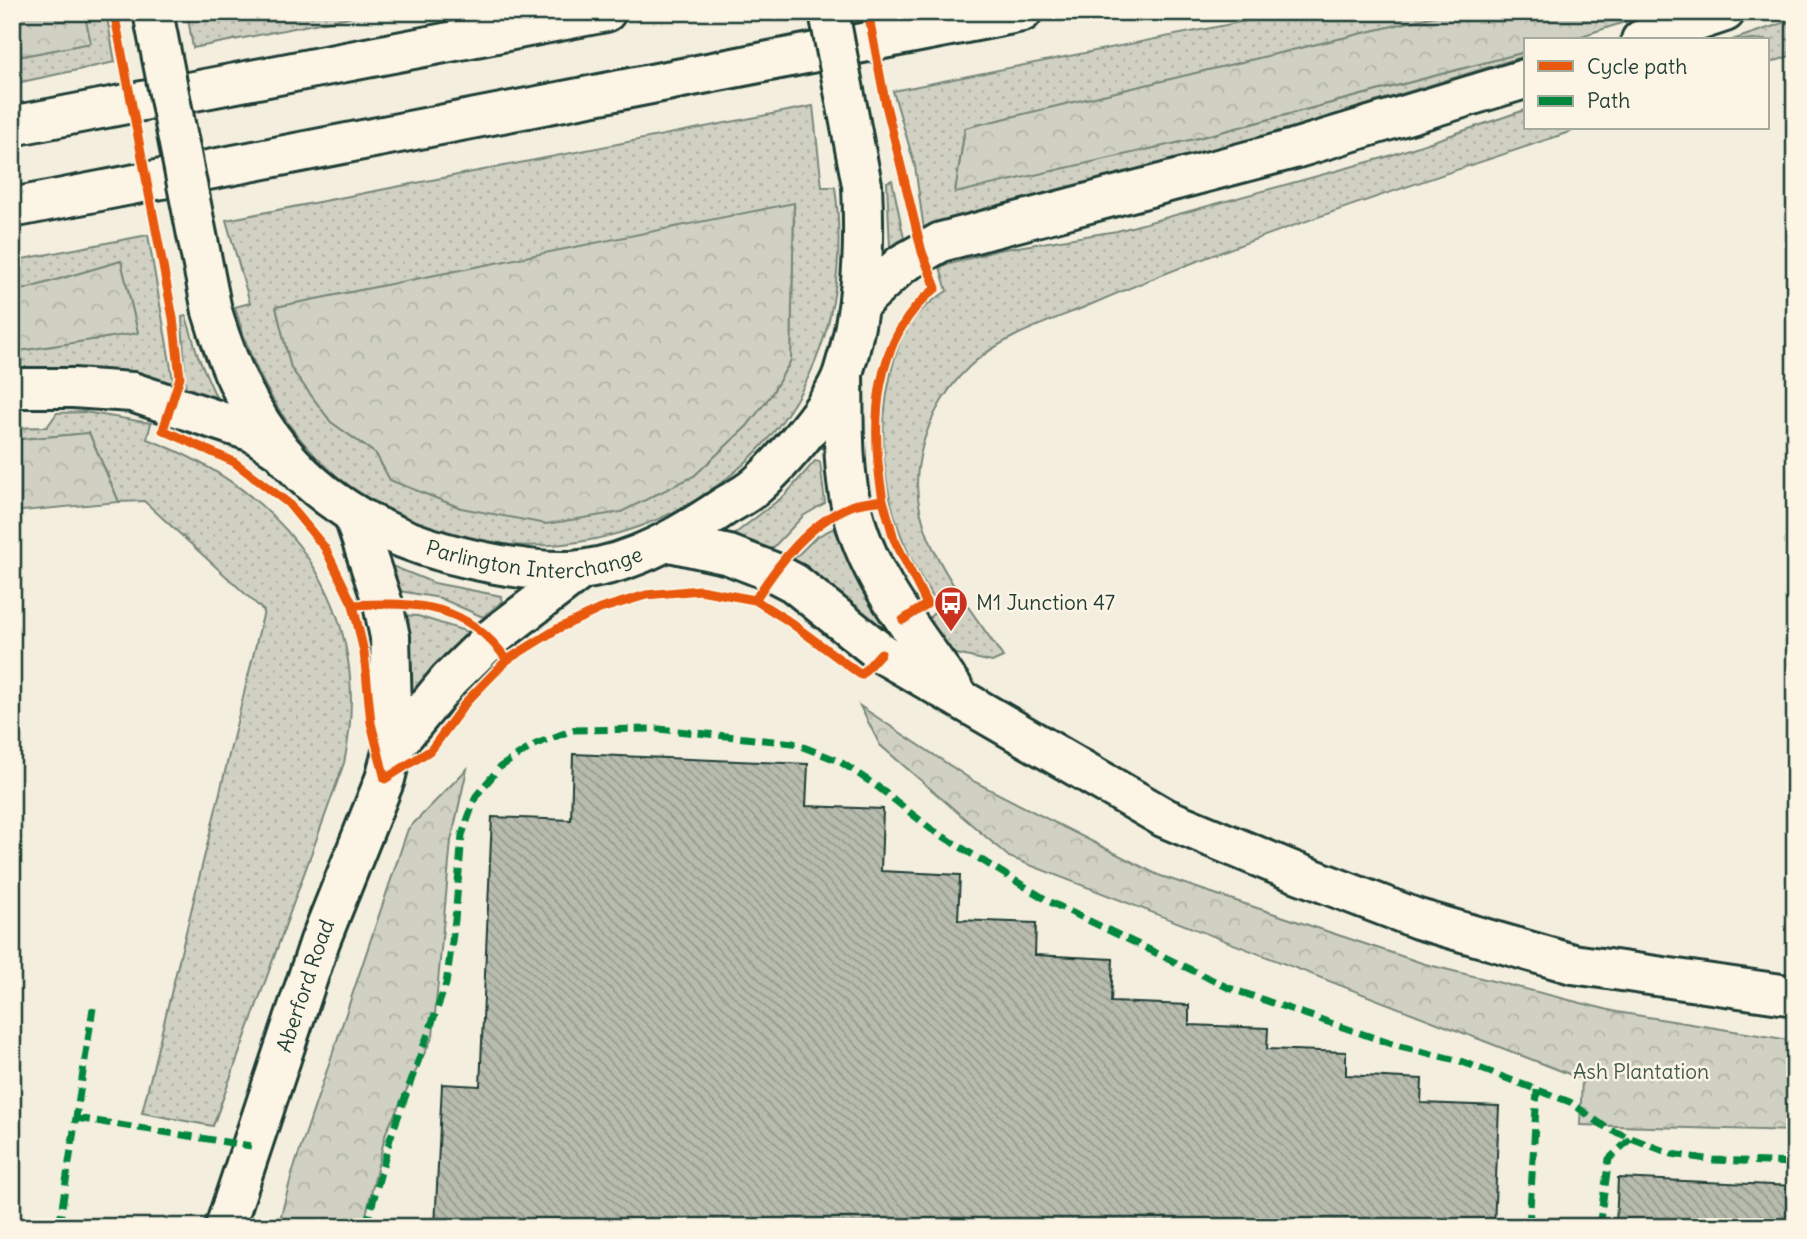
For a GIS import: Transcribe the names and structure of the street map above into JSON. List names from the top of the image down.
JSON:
{
  "streets": {
    "main road": ["Parlington Interchange", "Aberford Road"]
  },
  "crossings": [
    ["Parlington Interchange", "Aberford Road"]
  ],
  "parks": ["Ash Plantation"],
  "places": {
    "bus stop": ["M1 Junction 47"]
  },
  "legend": ["Cycle path", "Path"]
}
